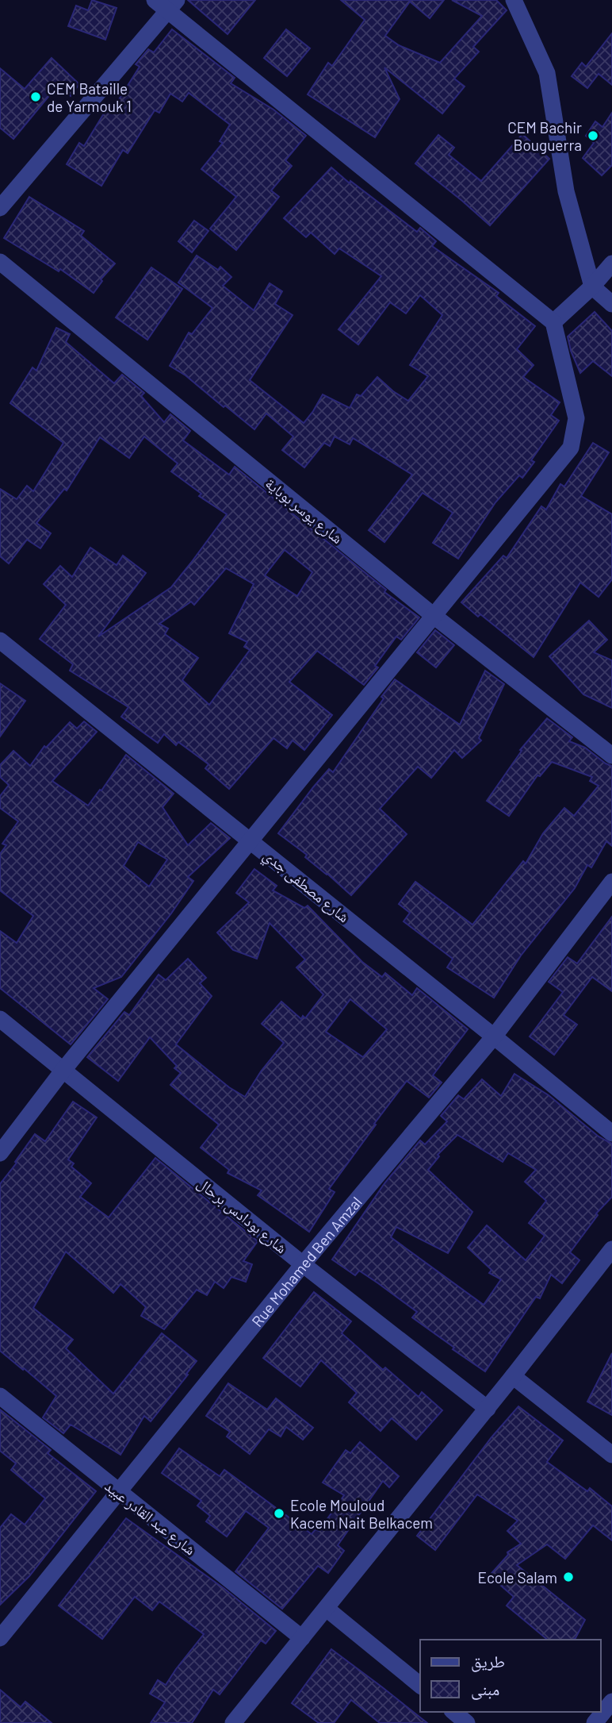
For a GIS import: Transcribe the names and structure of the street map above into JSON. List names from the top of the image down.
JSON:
{
  "streets": {
    "street": [
      "شارع يوسر بوباية",
      "شارع مصطفى جدي",
      "شارع بودادس برحال",
      "Rue Mohamed Ben Amzal",
      "شارع عبد القادر عبيد"
    ]
  },
  "crossings": [
    ["شارع مصطفى جدي", "Rue Mohamed Ben Amzal"],
    ["شارع بودادس برحال", "Rue Mohamed Ben Amzal"],
    ["Rue Mohamed Ben Amzal", "شارع عبد القادر عبيد"]
  ],
  "places": [
    "CEM Bataille de Yarmouk 1",
    "CEM Bachir Bouguerra",
    "Ecole Mouloud Kacem Nait Belkacem",
    "Ecole Salam"
  ],
  "legend": ["طريق", "مبنى"]
}
